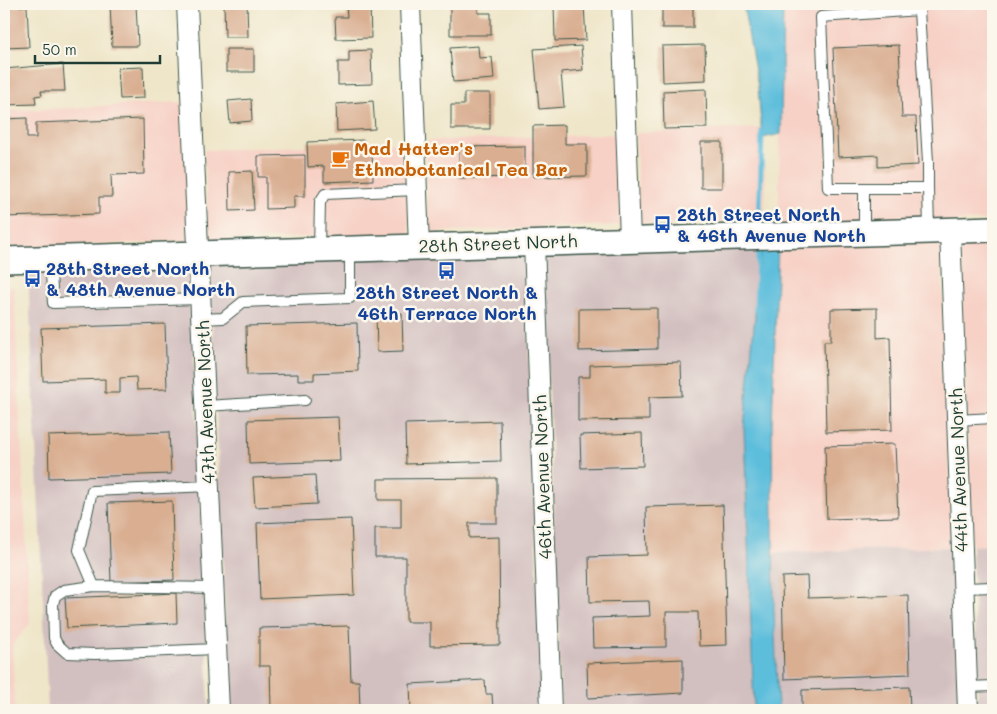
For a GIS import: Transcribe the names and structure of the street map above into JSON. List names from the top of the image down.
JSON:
{
  "streets": {
    "street": [
      "28th Street North",
      "47th Avenue North",
      "44th Avenue North",
      "46th Avenue North"
    ]
  },
  "crossings": [
    ["28th Street North", "47th Avenue North"],
    ["28th Street North", "44th Avenue North"],
    ["28th Street North", "46th Avenue North"]
  ],
  "places": {
    "cafe": ["Mad Hatter's Ethnobotanical Tea Bar"],
    "bus stop": ["28th Street North & 46th Avenue North", "28th Street North & 46th Terrace North", "28th Street North & 48th Avenue North"]
  },
  "scale_bar": "50 m"
}
